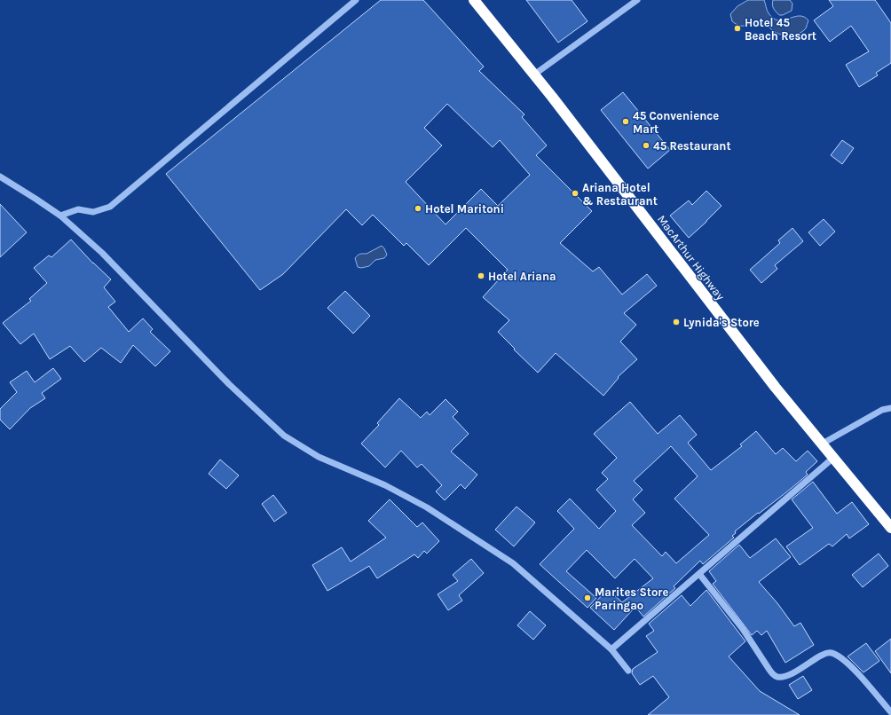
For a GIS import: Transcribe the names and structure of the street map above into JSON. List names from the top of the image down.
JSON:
{
  "streets": {
    "highway": ["MacArthur Highway"]
  },
  "places": [
    "Hotel 45 Beach Resort",
    "45 Convenience Mart",
    "45 Restaurant",
    "Ariana Hotel & Restaurant",
    "Hotel Maritoni",
    "Hotel Ariana",
    "Lynida's Store",
    "Marites Store Paringao"
  ]
}
